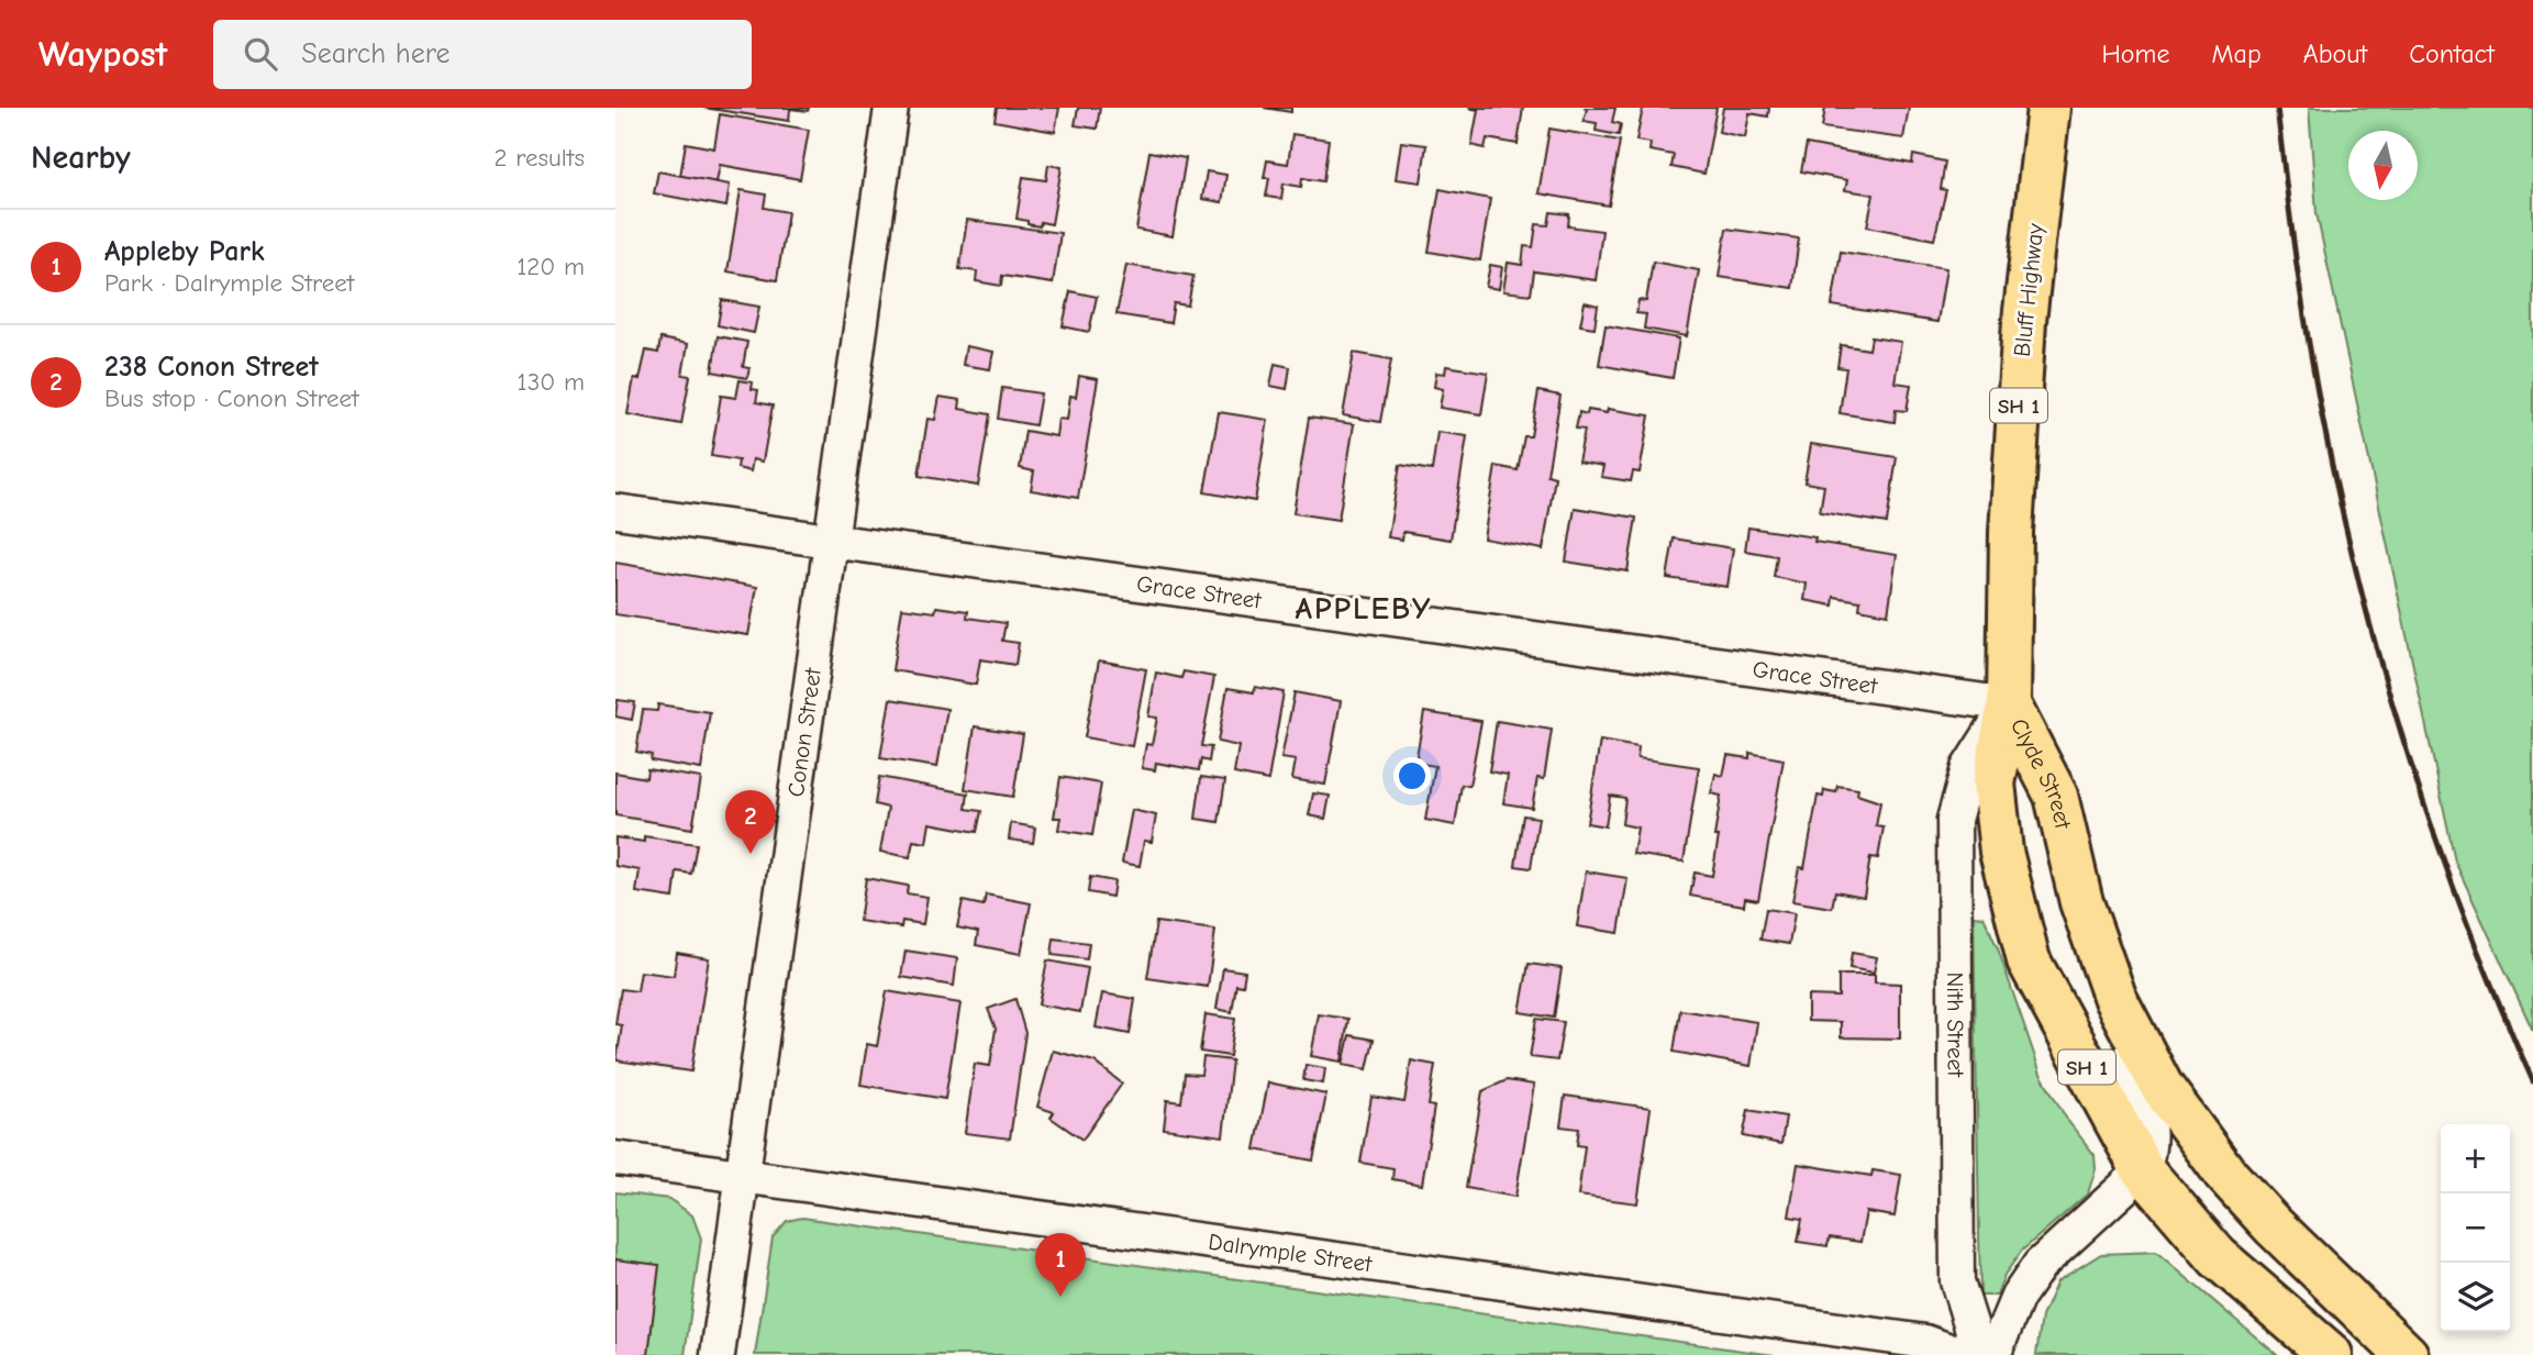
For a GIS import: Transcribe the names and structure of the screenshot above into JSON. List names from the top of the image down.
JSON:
{
  "streets": {
    "highway": ["Bluff Highway", "SH 1", "Clyde Street"],
    "street": [
      "Grace Street",
      "Conon Street",
      "Nith Street",
      "Dalrymple Street"
    ]
  },
  "crossings": [
    ["Bluff Highway", "Grace Street"],
    ["Bluff Highway", "Clyde Street"],
    ["Bluff Highway", "Nith Street"],
    ["Grace Street", "Conon Street"],
    ["Grace Street", "Clyde Street"],
    ["Grace Street", "Nith Street"],
    ["Conon Street", "Dalrymple Street"],
    ["Clyde Street", "Nith Street"]
  ],
  "districts": ["APPLEBY"],
  "north": "bottom",
  "page": {
    "header": "Waypost",
    "search": "Search here",
    "nav": [
      "Home",
      "Map",
      "About",
      "Contact"
    ],
    "heading": ["Nearby", "2 results"],
    "list": [
      {
        "mark": "1",
        "name": "Appleby Park",
        "note": "Park · Dalrymple Street",
        "value": "120 m"
      },
      {
        "mark": "2",
        "name": "238 Conon Street",
        "note": "Bus stop · Conon Street",
        "value": "130 m"
      }
    ],
    "pins": ["2", "1"],
    "map_buttons": ["+", "−"]
  }
}
